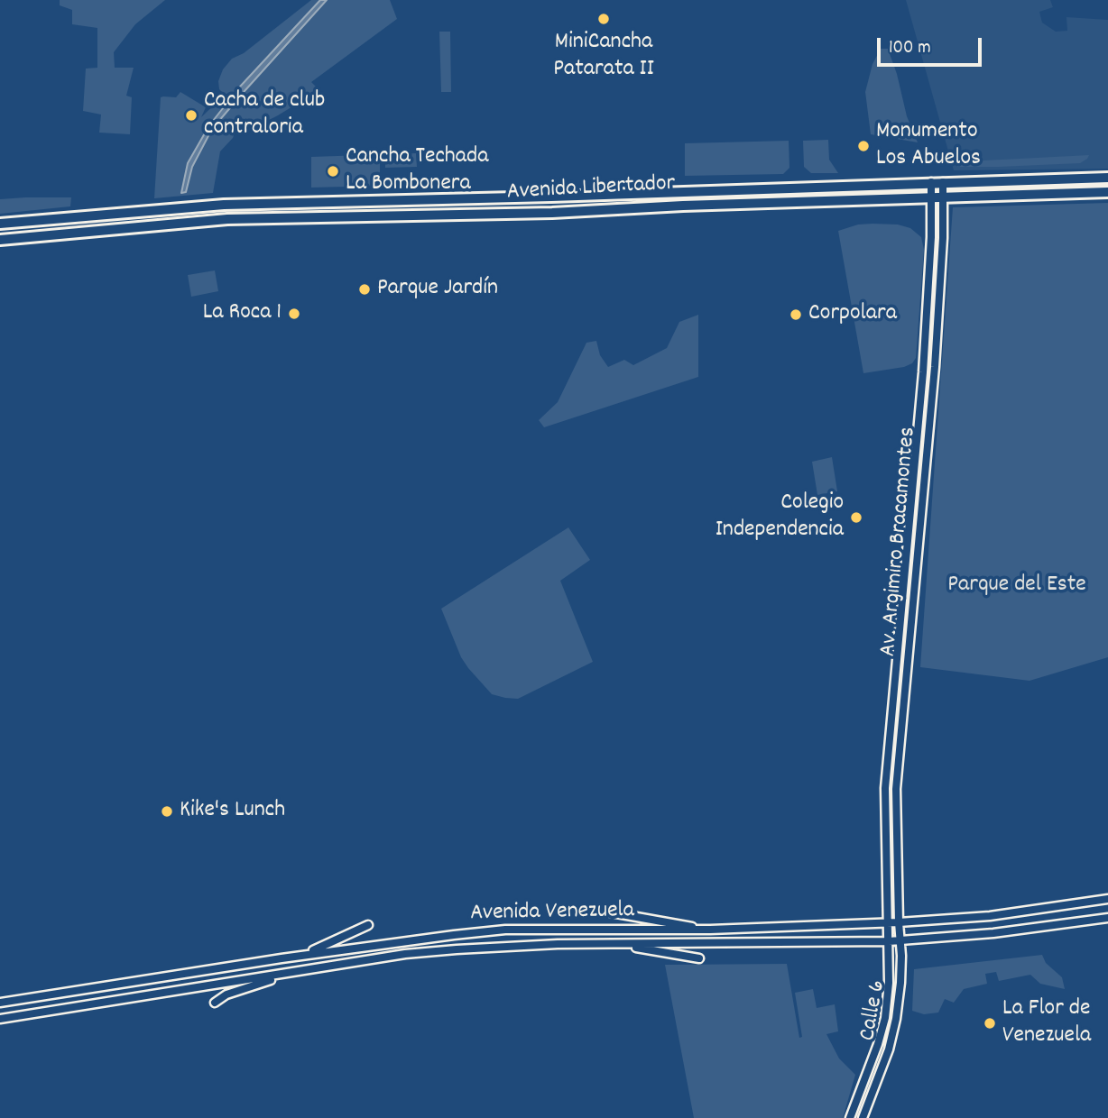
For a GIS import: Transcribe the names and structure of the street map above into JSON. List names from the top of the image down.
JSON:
{
  "streets": {
    "main road": ["Avenida Libertador"],
    "street": ["Av. Argimiro Bracamontes", "Avenida Venezuela", "Calle 6"]
  },
  "crossings": [
    ["Avenida Libertador", "Av. Argimiro Bracamontes"],
    ["Av. Argimiro Bracamontes", "Calle 6"],
    ["Avenida Venezuela", "Calle 6"]
  ],
  "parks": ["Parque del Este"],
  "places": [
    "MiniCancha Patarata II",
    "Cacha de club contraloria",
    "Monumento Los Abuelos",
    "Cancha Techada La Bombonera",
    "Parque Jardín",
    "La Roca 1",
    "Corpolara",
    "Colegio Independencia",
    "Kike's Lunch",
    "La Flor de Venezuela"
  ],
  "scale_bar": "100 m"
}
